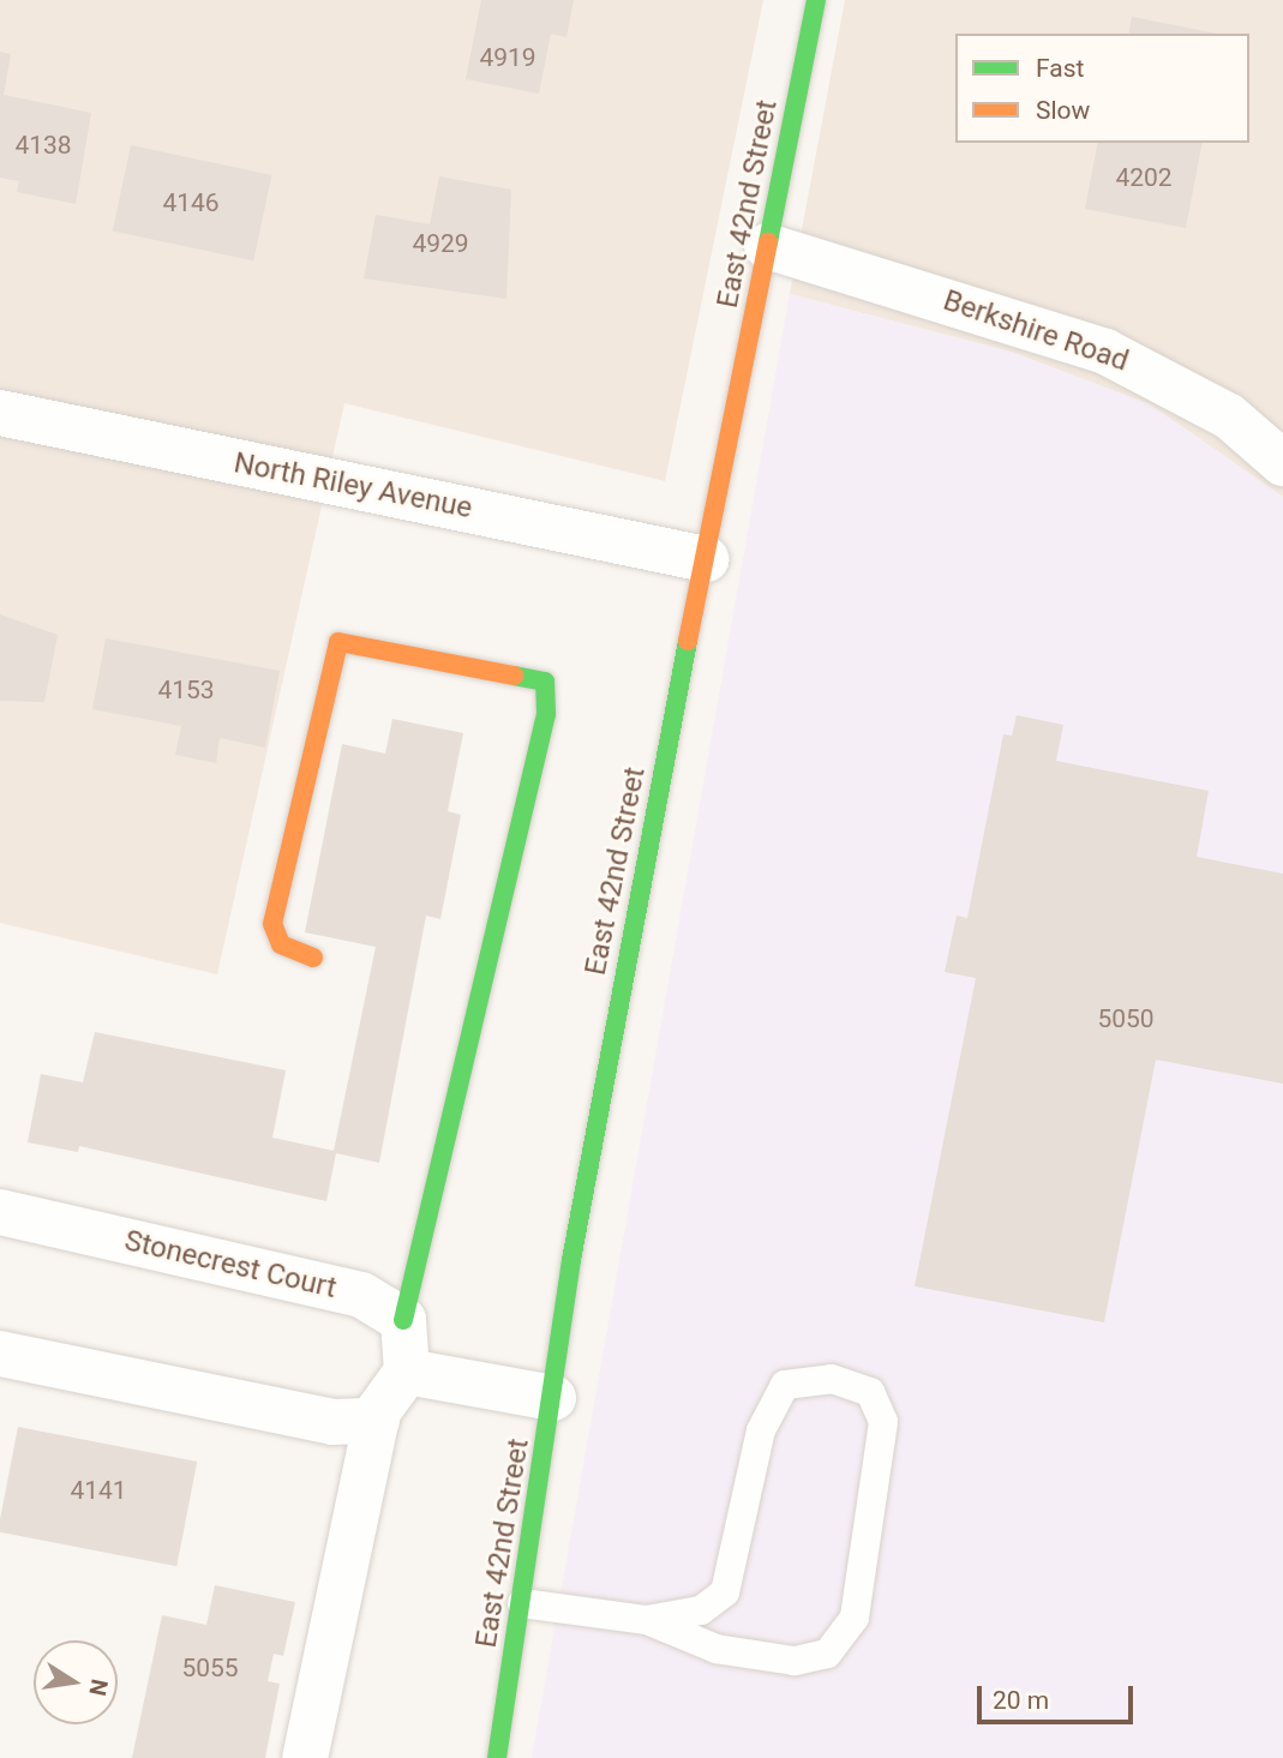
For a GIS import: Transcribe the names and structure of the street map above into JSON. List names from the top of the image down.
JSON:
{
  "streets": {
    "street": [
      "East 42nd Street",
      "Berkshire Road",
      "North Riley Avenue",
      "Stonecrest Court"
    ]
  },
  "crossings": [
    ["East 42nd Street", "Berkshire Road"],
    ["East 42nd Street", "North Riley Avenue"]
  ],
  "house_numbers": [
    "4919",
    "4138",
    "4202",
    "4146",
    "4929",
    "4153",
    "5050",
    "4141",
    "5055"
  ],
  "legend": ["Fast", "Slow"],
  "scale_bar": "20 m",
  "north": "right"
}
